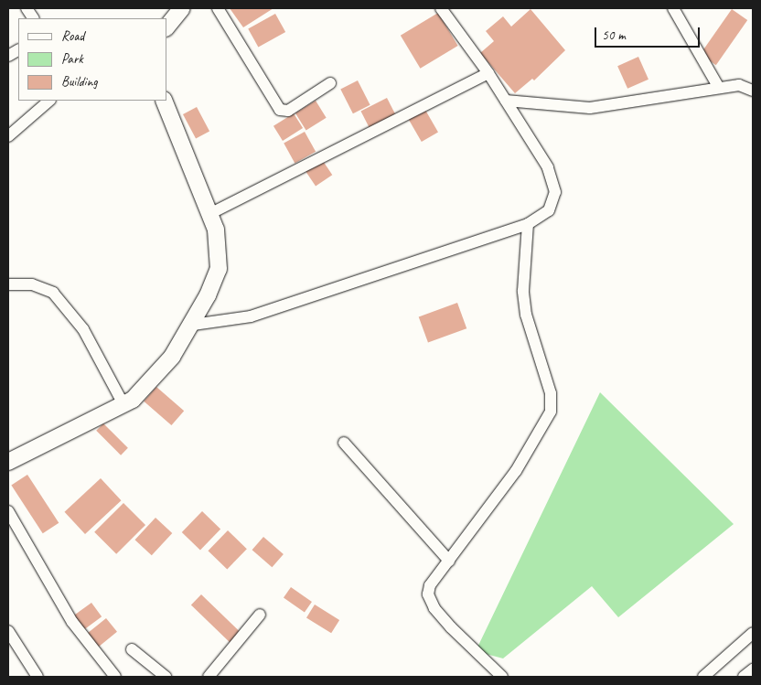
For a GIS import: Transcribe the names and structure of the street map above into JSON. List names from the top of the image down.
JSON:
{
  "legend": ["Road", "Park", "Building"],
  "scale_bar": "50 m"
}
